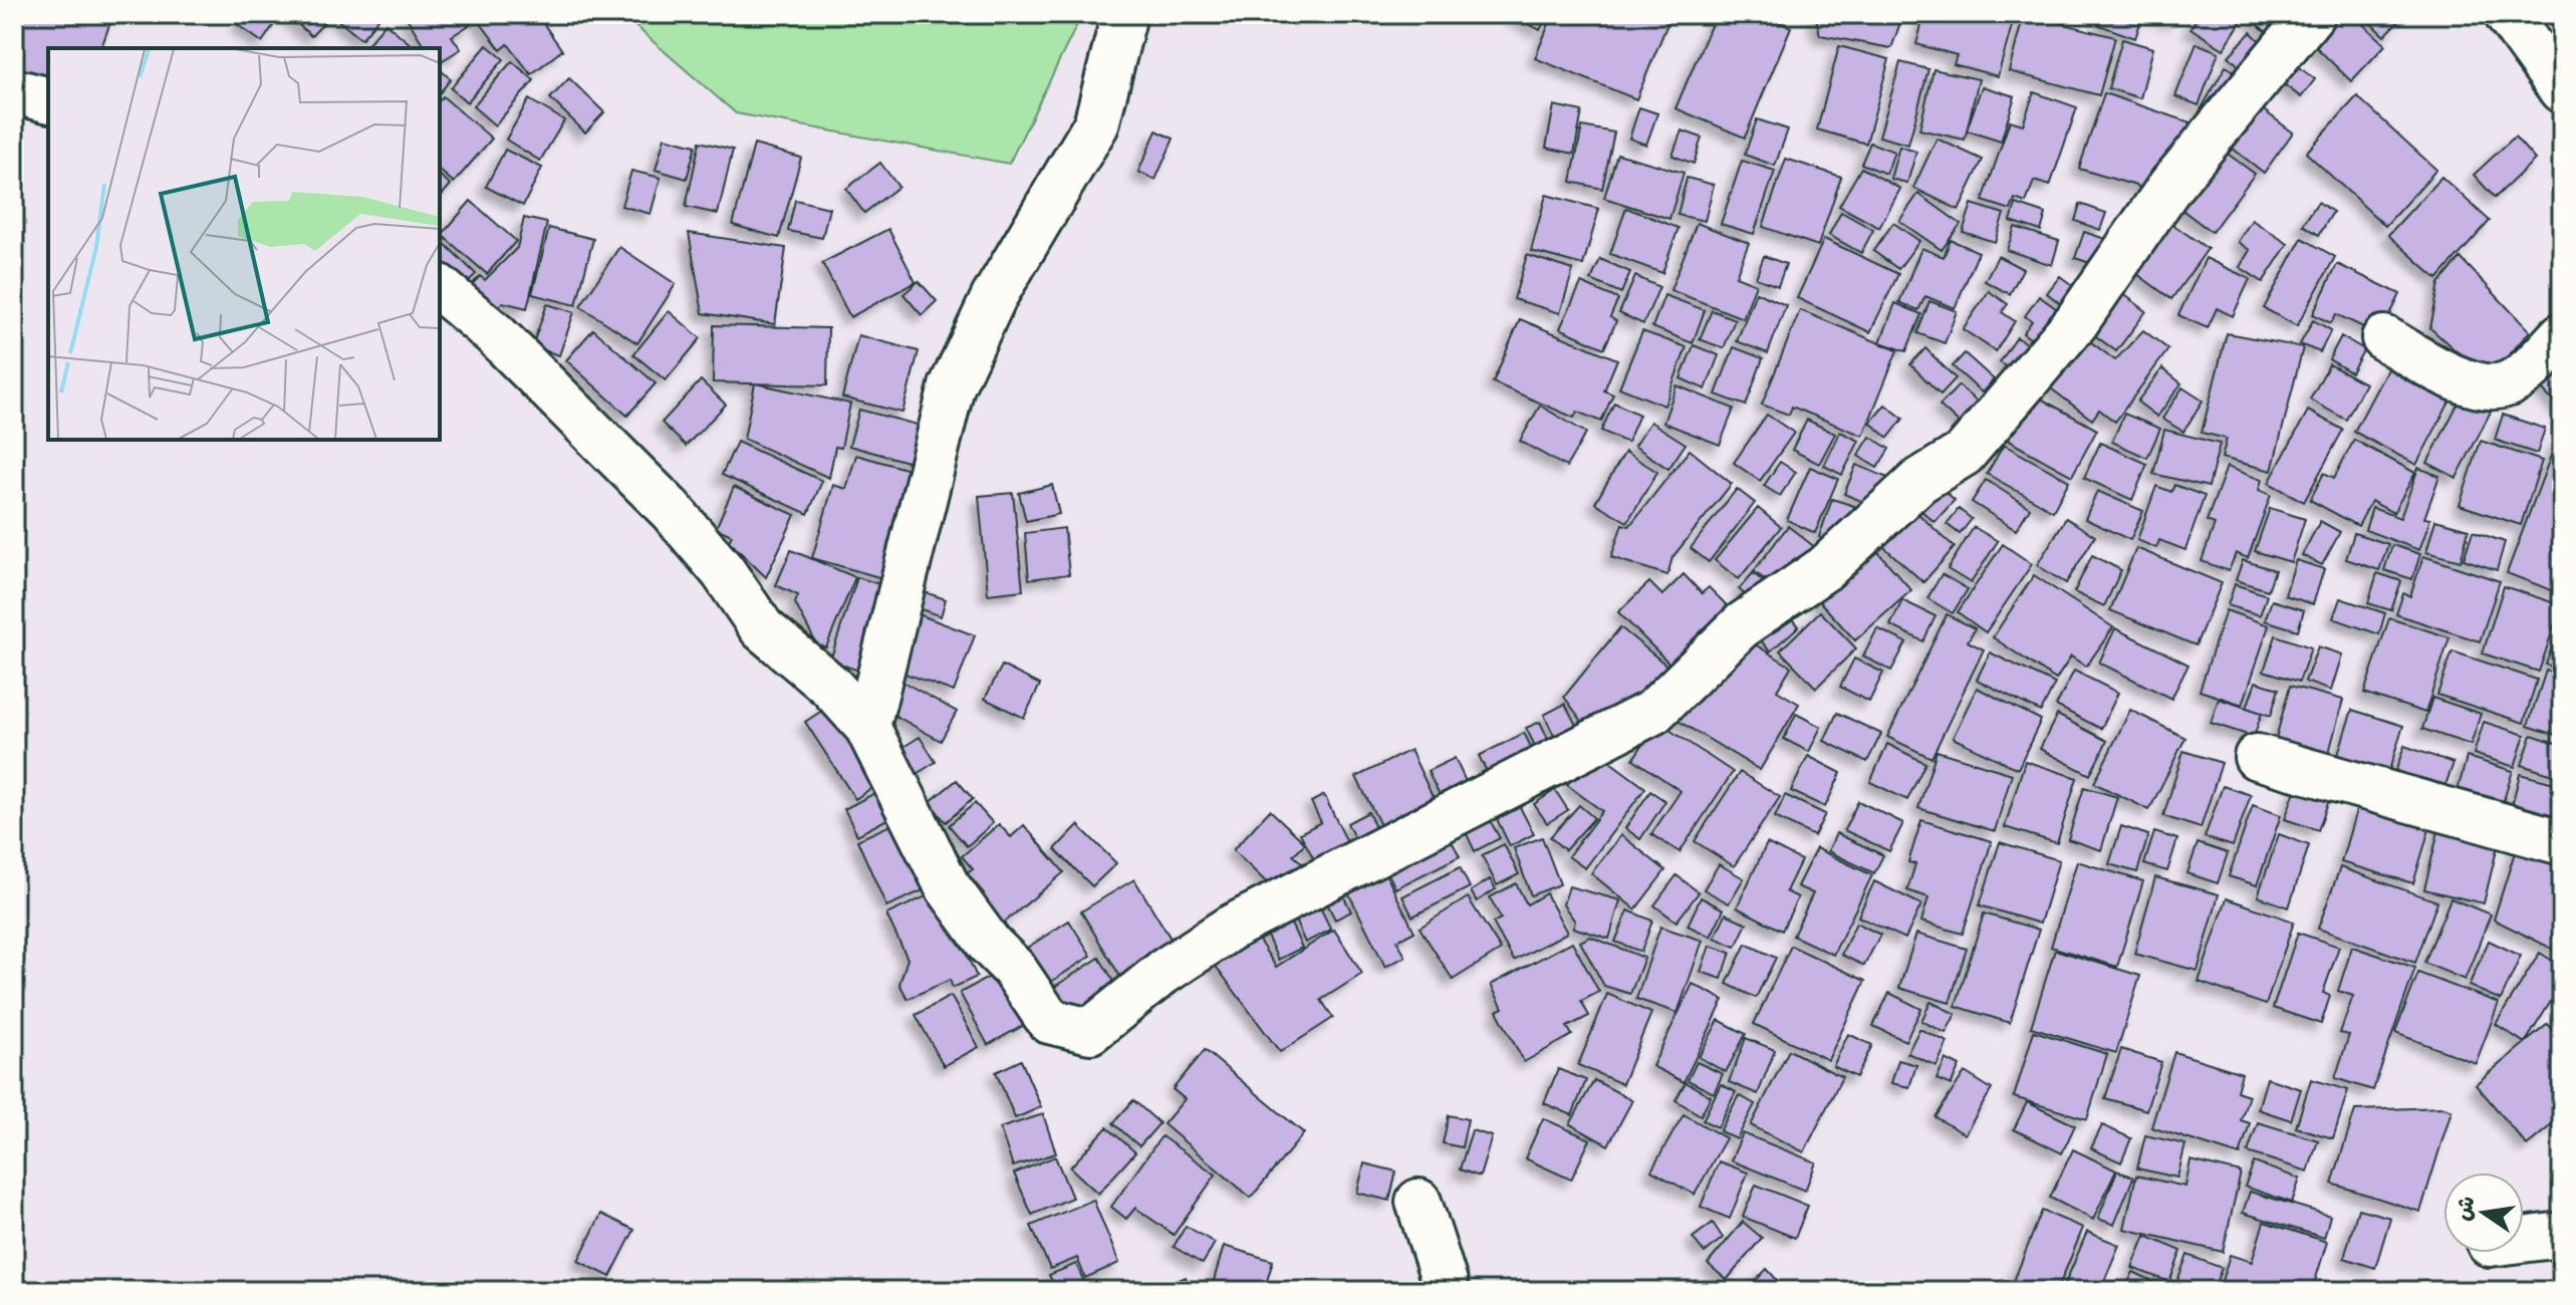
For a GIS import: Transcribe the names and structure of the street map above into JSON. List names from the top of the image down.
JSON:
{
  "north": "left"
}
